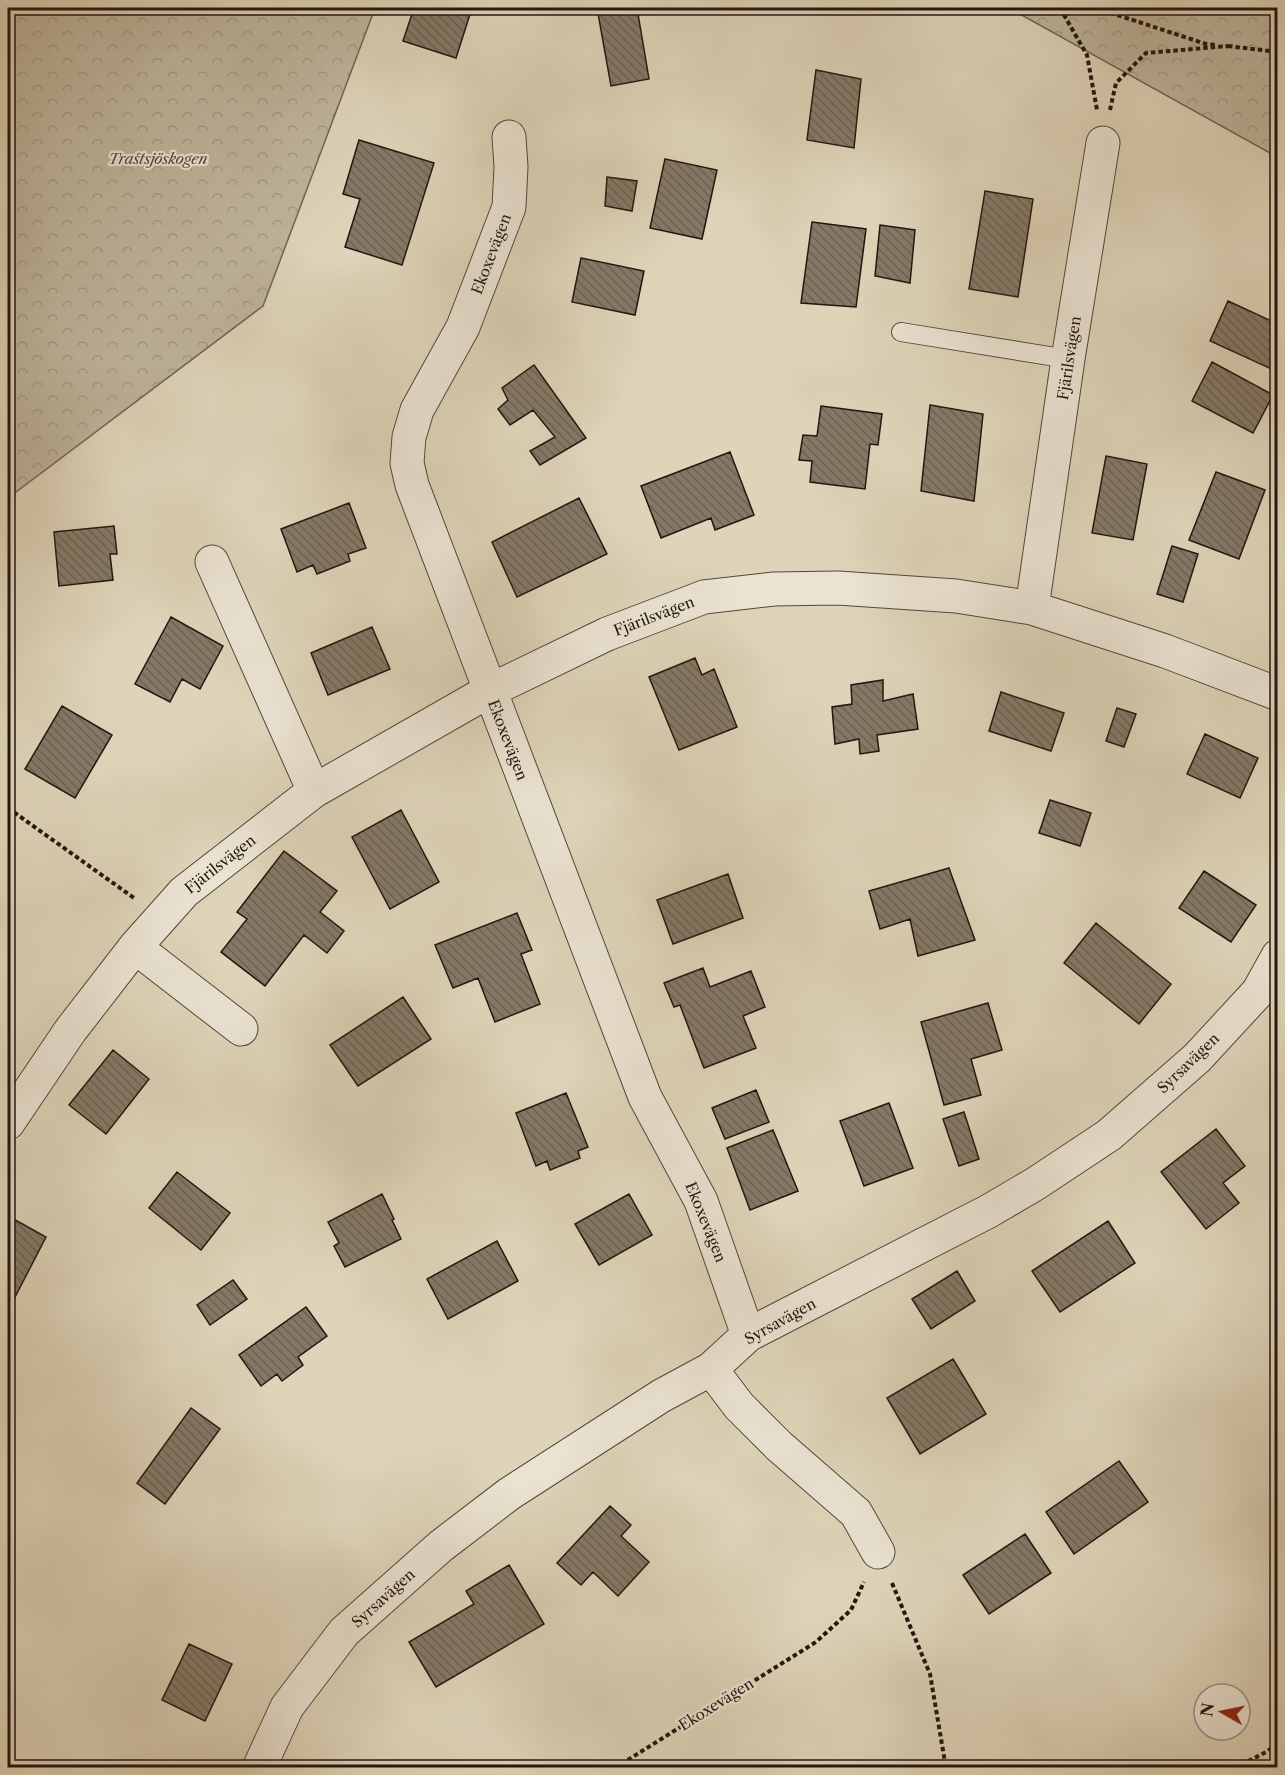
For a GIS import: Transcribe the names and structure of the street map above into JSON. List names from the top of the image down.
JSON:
{
  "streets": {
    "street": ["Ekoxevägen", "Fjärilsvägen", "Syrsavägen"]
  },
  "crossings": [
    ["Ekoxevägen", "Fjärilsvägen"],
    ["Ekoxevägen", "Syrsavägen"]
  ],
  "parks": ["Trastsjöskogen"],
  "north": "left"
}
